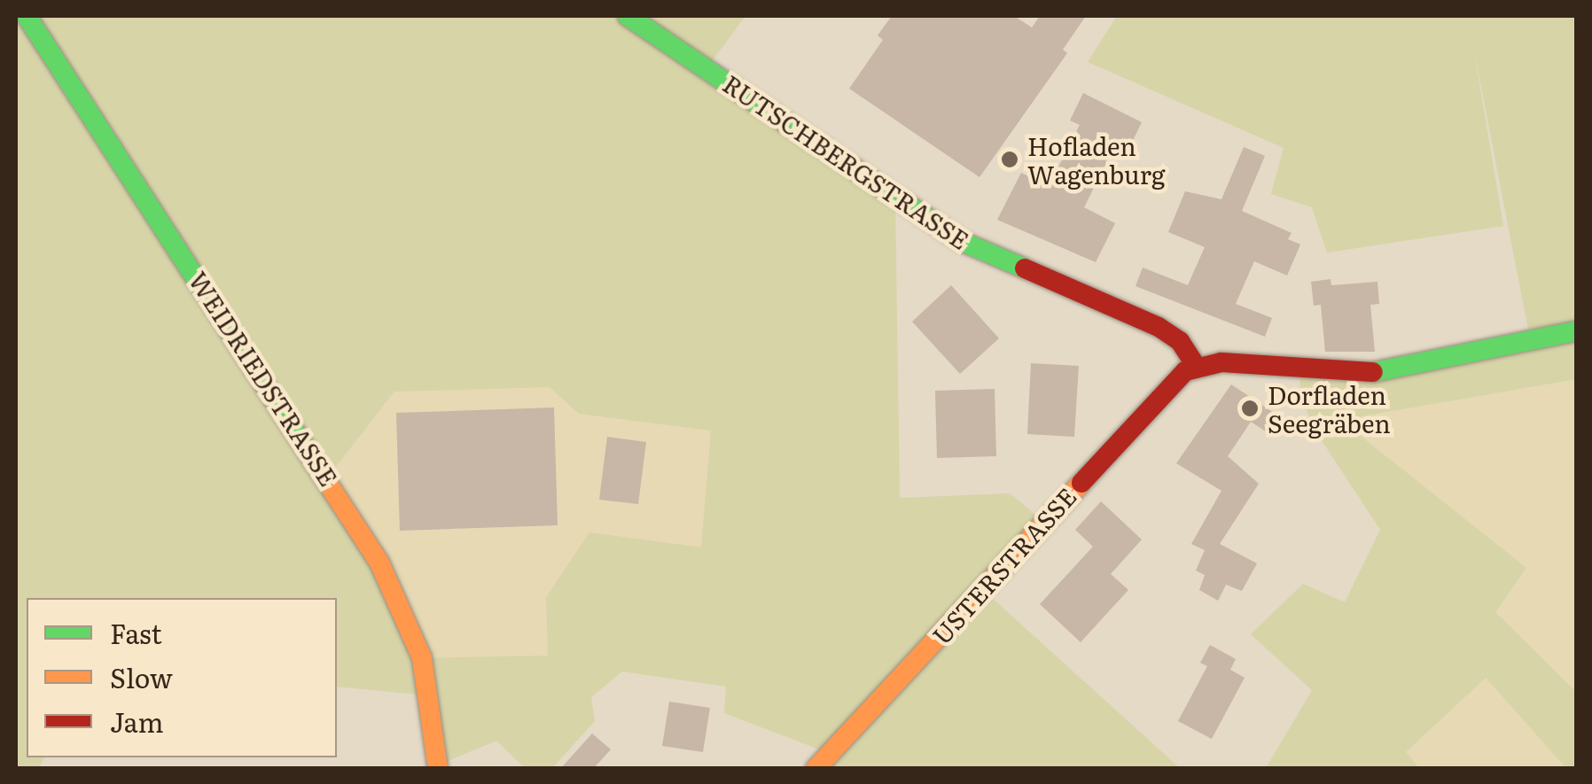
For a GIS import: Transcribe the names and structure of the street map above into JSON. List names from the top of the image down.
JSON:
{
  "streets": {
    "street": ["RUTSCHBERGSTRASSE", "WEIDRIEDSTRASSE", "USTERSTRASSE"]
  },
  "crossings": [
    ["RUTSCHBERGSTRASSE", "USTERSTRASSE"]
  ],
  "places": ["Hofladen Wagenburg", "Dorfladen Seegräben"],
  "legend": ["Fast", "Slow", "Jam"]
}
